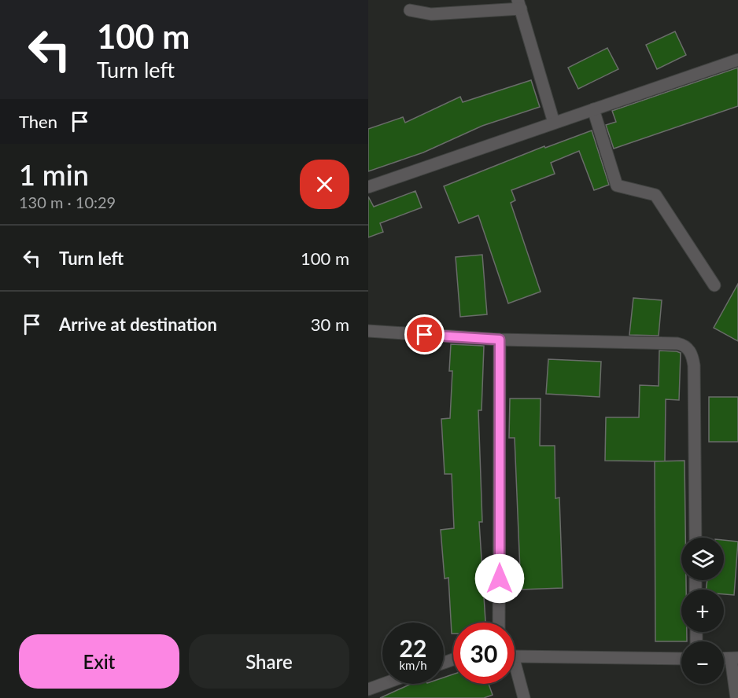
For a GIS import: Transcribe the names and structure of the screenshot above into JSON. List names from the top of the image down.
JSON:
{
  "page": {
    "turn": ["100 m", "Turn left"],
    "then": "Then",
    "heading": ["1 min", "130 m · 10:29"],
    "list": [
      {
        "name": "Turn left",
        "value": "100 m"
      },
      {
        "name": "Arrive at destination",
        "value": "30 m"
      }
    ],
    "map_buttons": ["+", "−"],
    "speed": "22 km/h",
    "limit": "30",
    "buttons": ["Exit", "Share"]
  }
}
